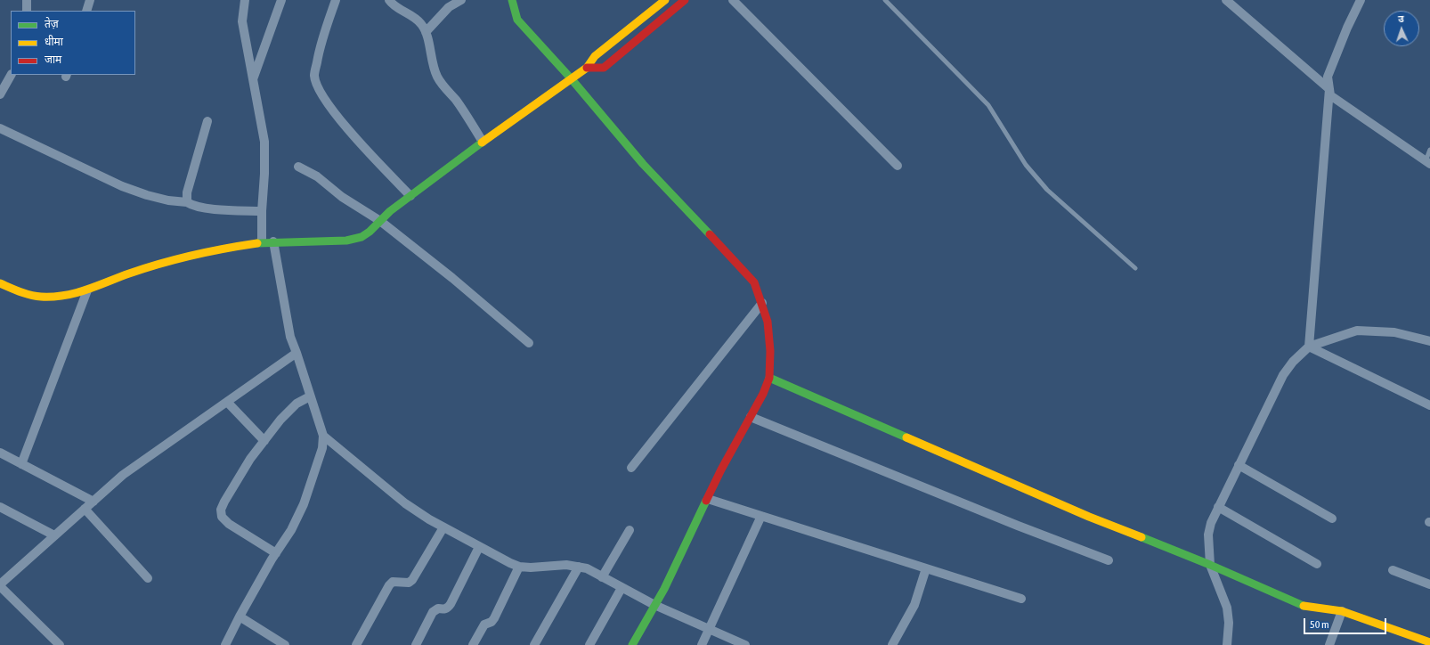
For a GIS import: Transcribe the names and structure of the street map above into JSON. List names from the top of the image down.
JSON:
{
  "legend": ["तेज़", "धीमा", "जाम"],
  "scale_bar": "50 m",
  "north": "top"
}
